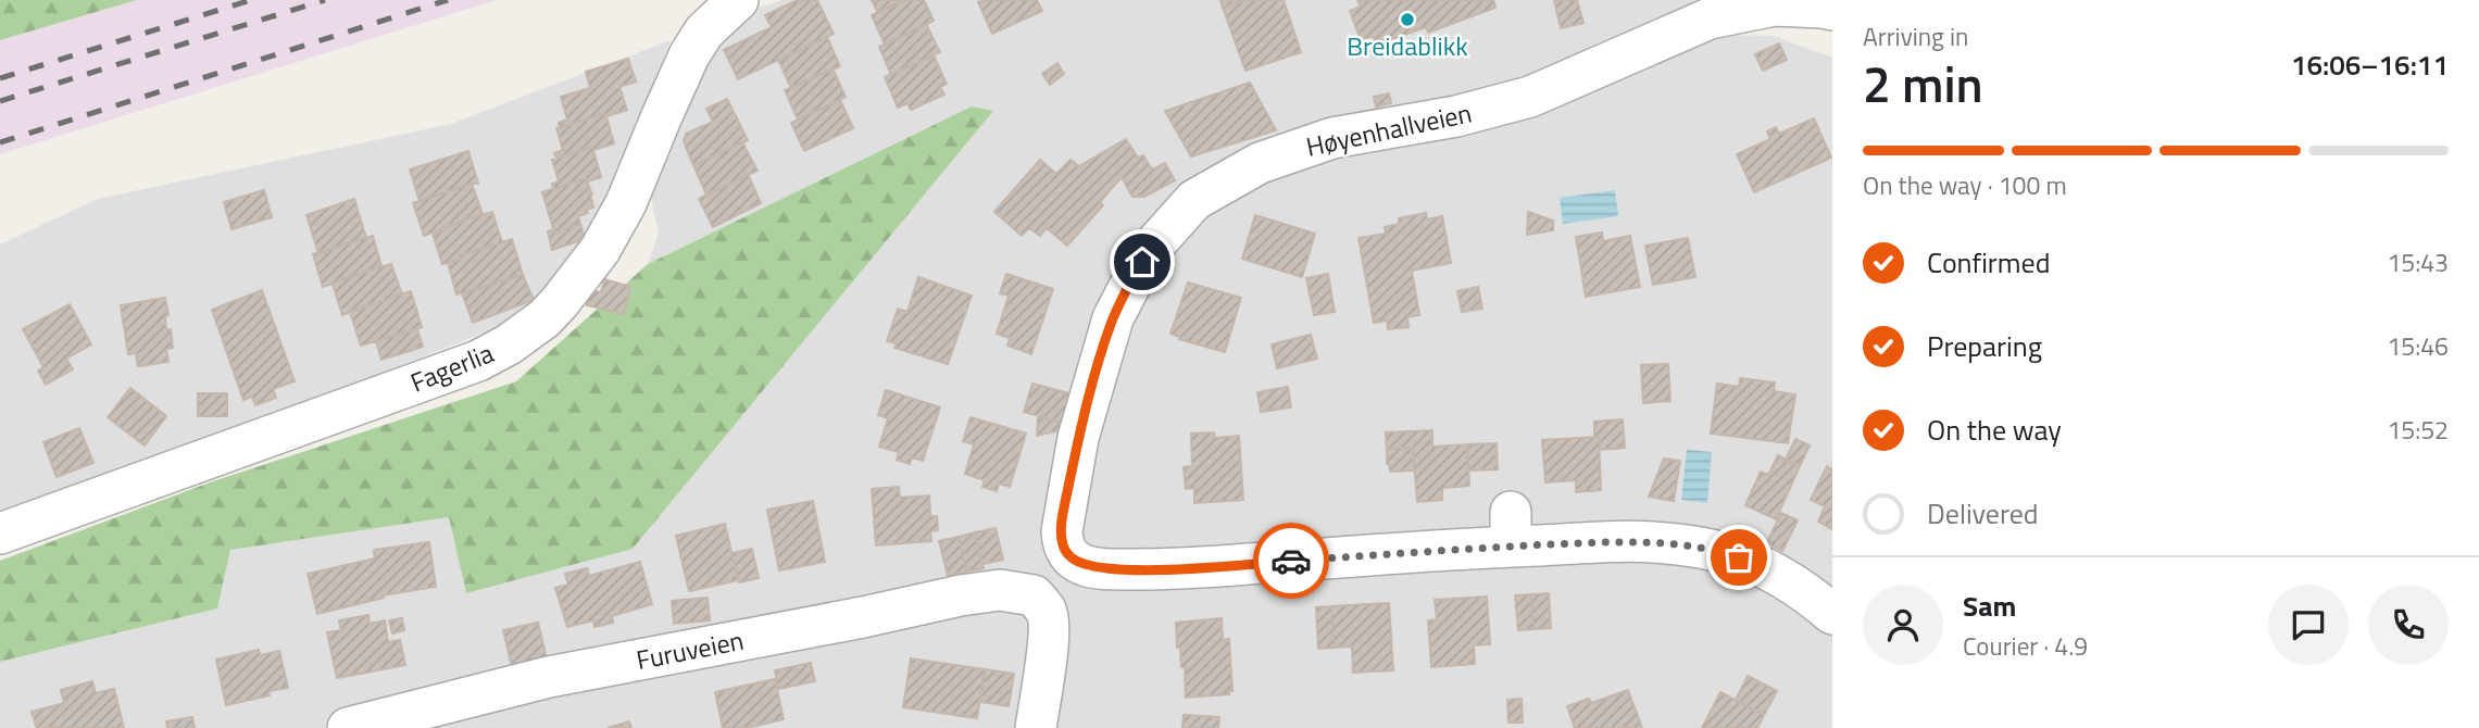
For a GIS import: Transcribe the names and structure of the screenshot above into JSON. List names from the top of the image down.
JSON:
{
  "streets": {
    "street": ["Høyenhallveien", "Fagerlia", "Furuveien"]
  },
  "places": ["Breidablikk"],
  "page": {
    "heading": ["2 min", "Arriving in", "16:06–16:11"],
    "panel": ["Sam", "Courier · 4.9"],
    "bar": "On the way · 100 m",
    "list": [
      ["Confirmed", "15:43"],
      ["Preparing", "15:46"],
      ["On the way", "15:52"],
      "Delivered"
    ]
  }
}
